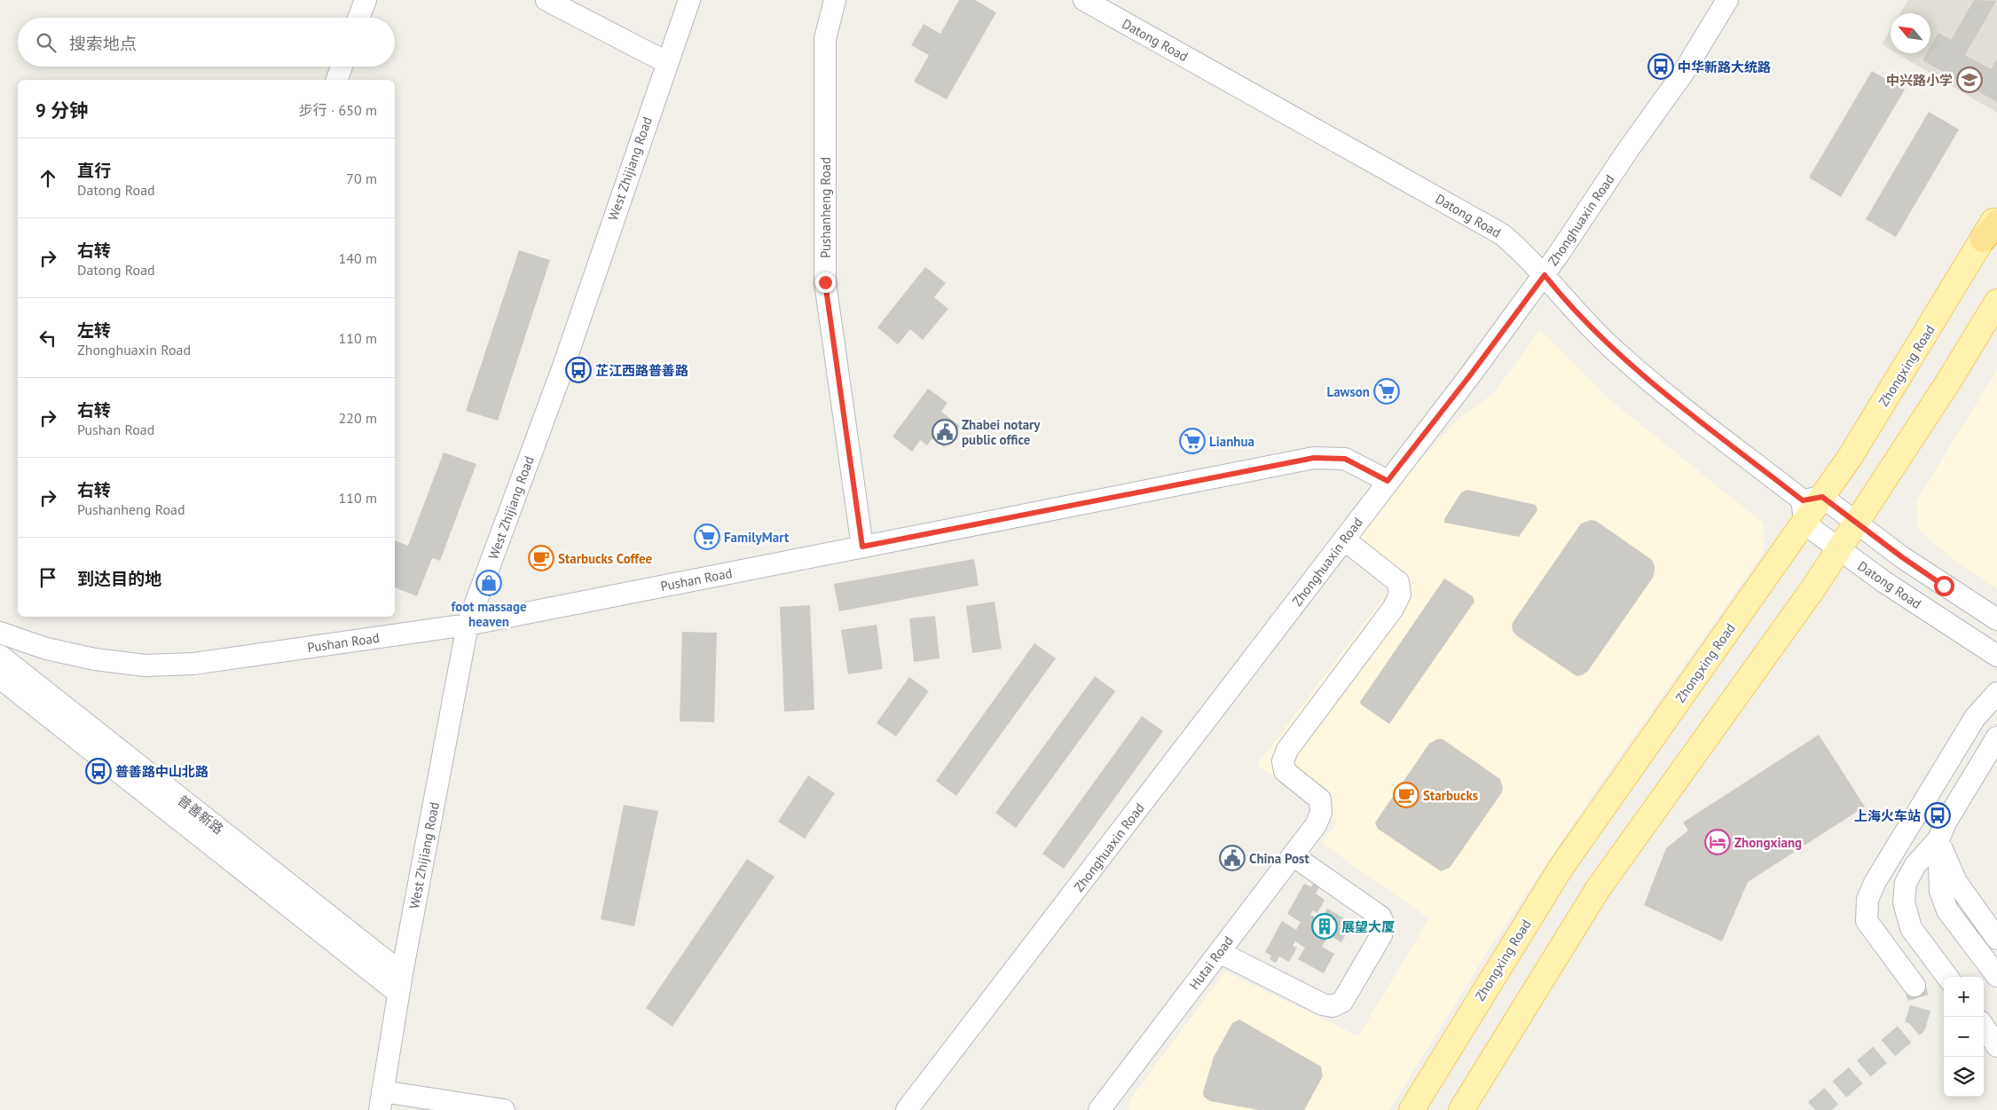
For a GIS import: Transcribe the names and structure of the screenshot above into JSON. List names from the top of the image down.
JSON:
{
  "streets": {
    "main road": ["Zhongxing Road"],
    "street": [
      "Datong Road",
      "West Zhijiang Road",
      "Pushanheng Road",
      "Zhonghuaxin Road",
      "Pushan Road",
      "普善新路",
      "Hutai Road"
    ]
  },
  "crossings": [
    ["Datong Road", "Zhonghuaxin Road"],
    ["Datong Road", "Zhongxing Road"],
    ["West Zhijiang Road", "Pushan Road"],
    ["West Zhijiang Road", "普善新路"],
    ["Pushanheng Road", "Pushan Road"],
    ["Zhonghuaxin Road", "Pushan Road"],
    ["Zhonghuaxin Road", "Hutai Road"]
  ],
  "places": {
    "bus stop": [
      "中华新路大统路",
      "芷江西路普善路",
      "普善路中山北路",
      "上海火车站"
    ],
    "school or university": ["中兴路小学"],
    "supermarket": ["Lawson", "Lianhua", "FamilyMart"],
    "public building": ["Zhabei notary public office", "China Post"],
    "cafe": ["Starbucks Coffee", "Starbucks"],
    "shop": ["foot massage heaven"],
    "hotel": ["Zhongxiang"],
    "building": ["展望大厦"]
  },
  "north": "top left",
  "page": {
    "search": "搜索地点",
    "heading": ["9 分钟", "步行 · 650 m"],
    "list": [
      ["直行", "Datong Road", "70 m"],
      ["右转", "Datong Road", "140 m"],
      ["左转", "Zhonghuaxin Road", "110 m"],
      ["右转", "Pushan Road", "220 m"],
      ["右转", "Pushanheng Road", "110 m"],
      "到达目的地"
    ],
    "map_buttons": ["+", "−"]
  }
}
